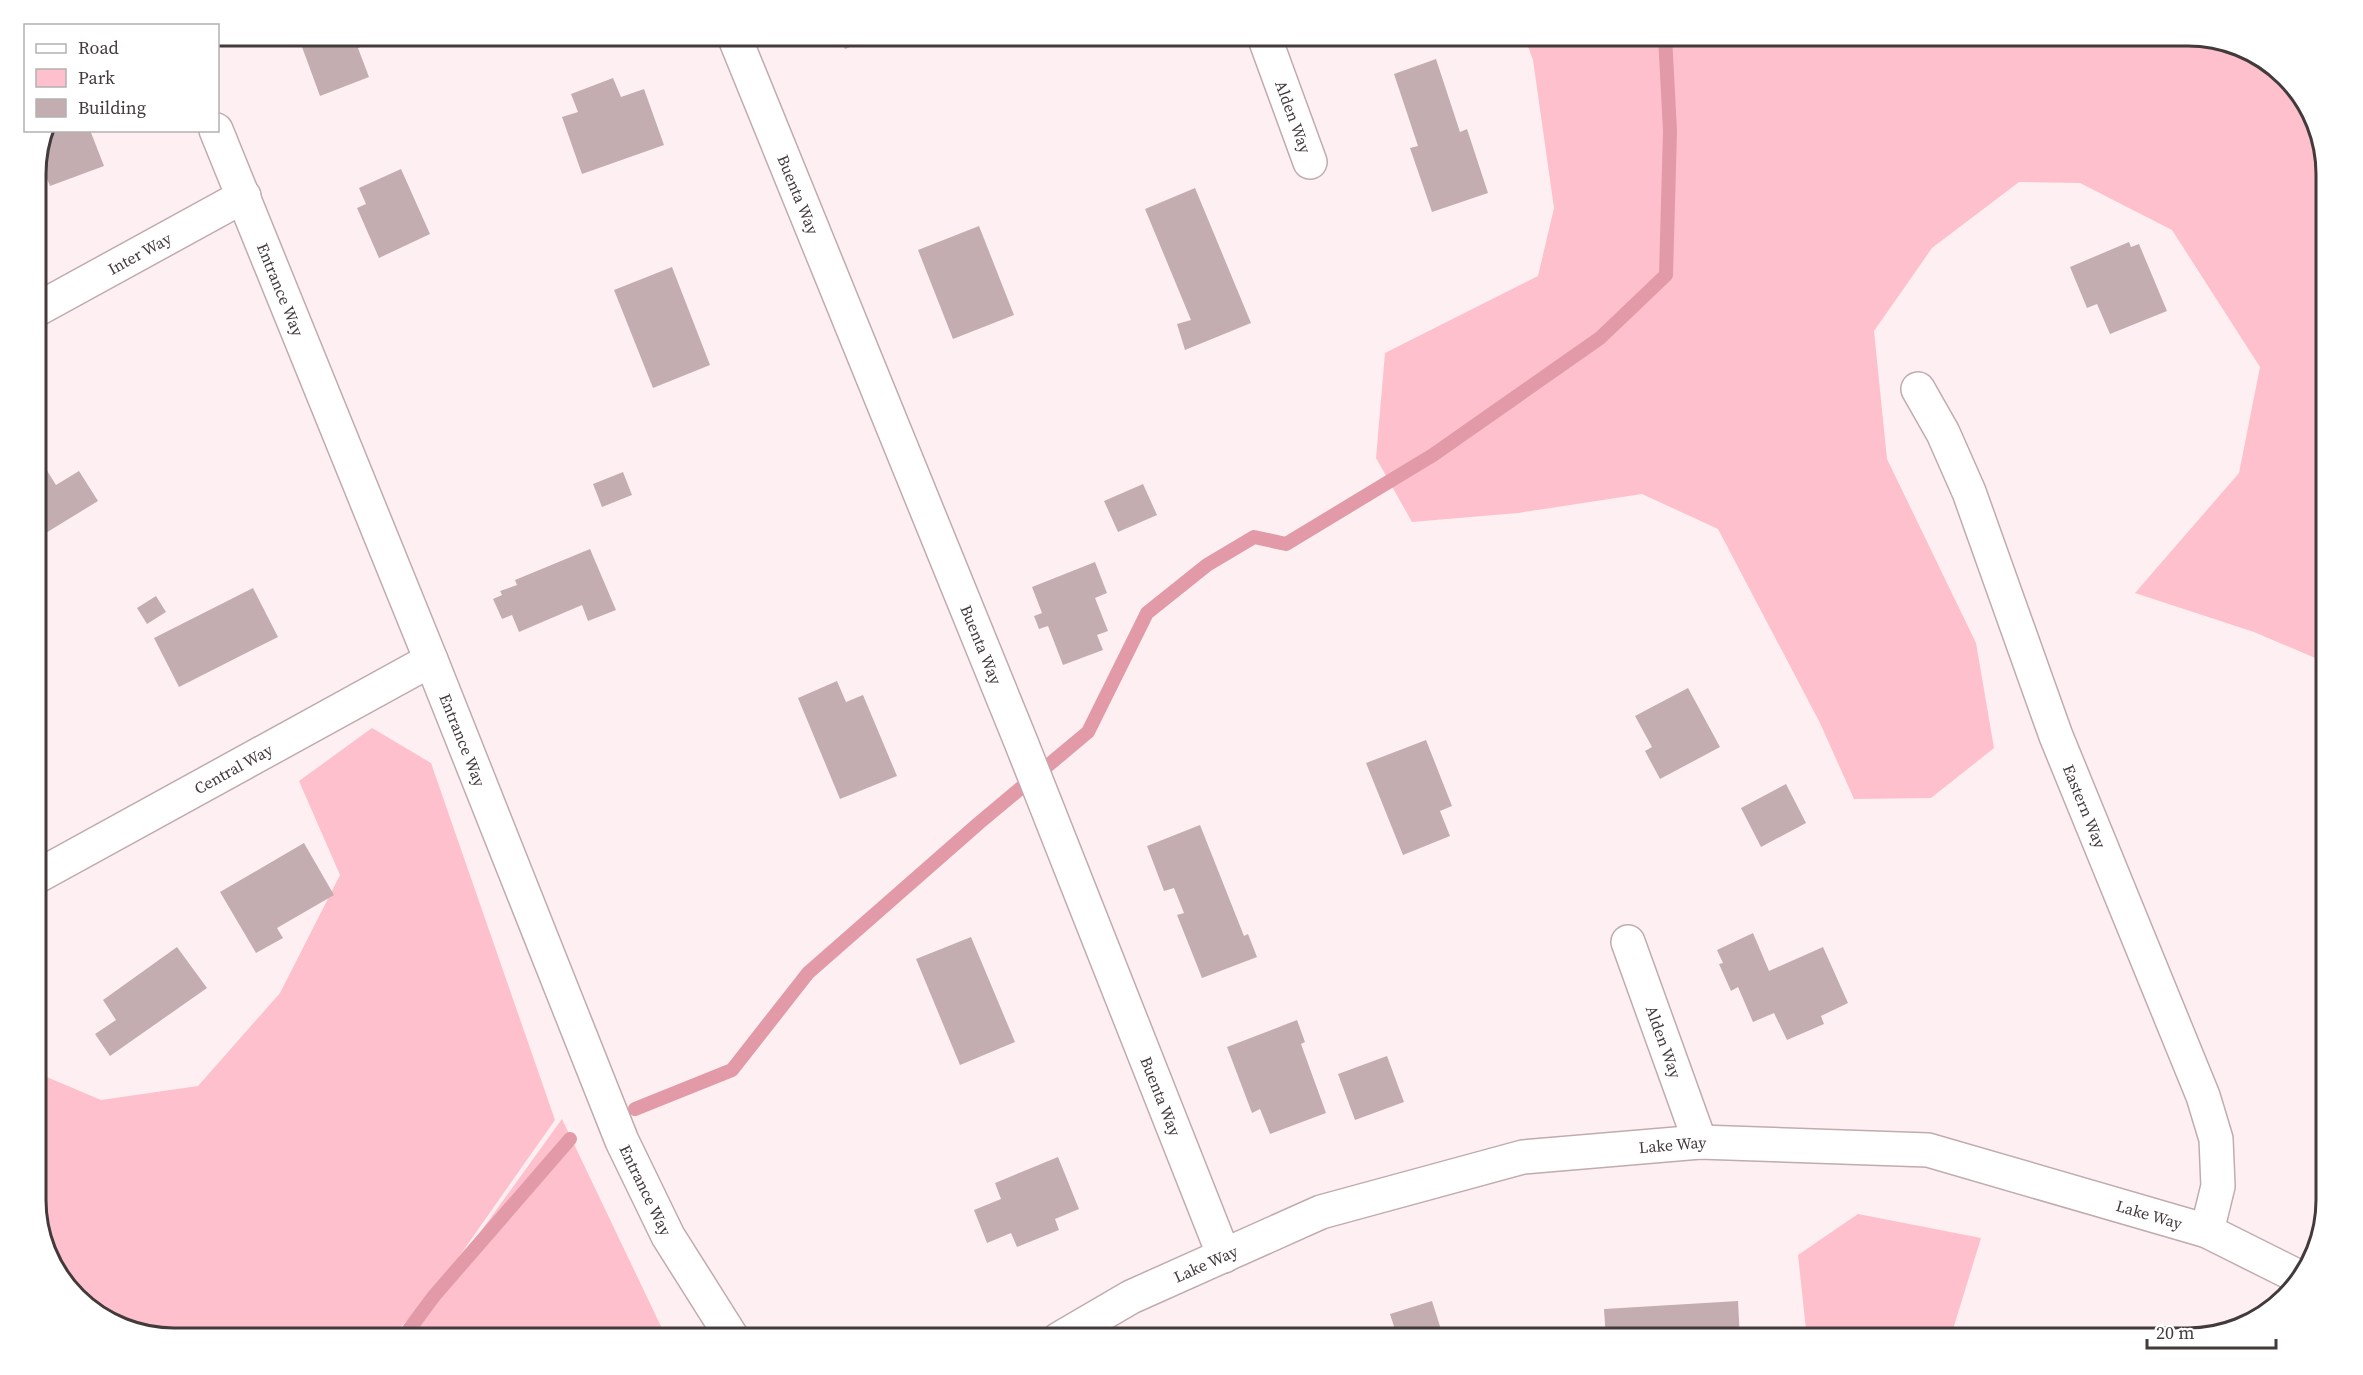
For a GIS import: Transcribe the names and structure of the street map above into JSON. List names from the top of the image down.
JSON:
{
  "streets": {
    "street": [
      "Alden Way",
      "Buenta Way",
      "Inter Way",
      "Entrance Way",
      "Central Way",
      "Eastern Way",
      "Lake Way"
    ]
  },
  "crossings": [
    ["Alden Way", "Lake Way"],
    ["Buenta Way", "Lake Way"],
    ["Inter Way", "Entrance Way"],
    ["Entrance Way", "Central Way"],
    ["Eastern Way", "Lake Way"]
  ],
  "legend": ["Road", "Park", "Building"],
  "scale_bar": "20 m"
}
